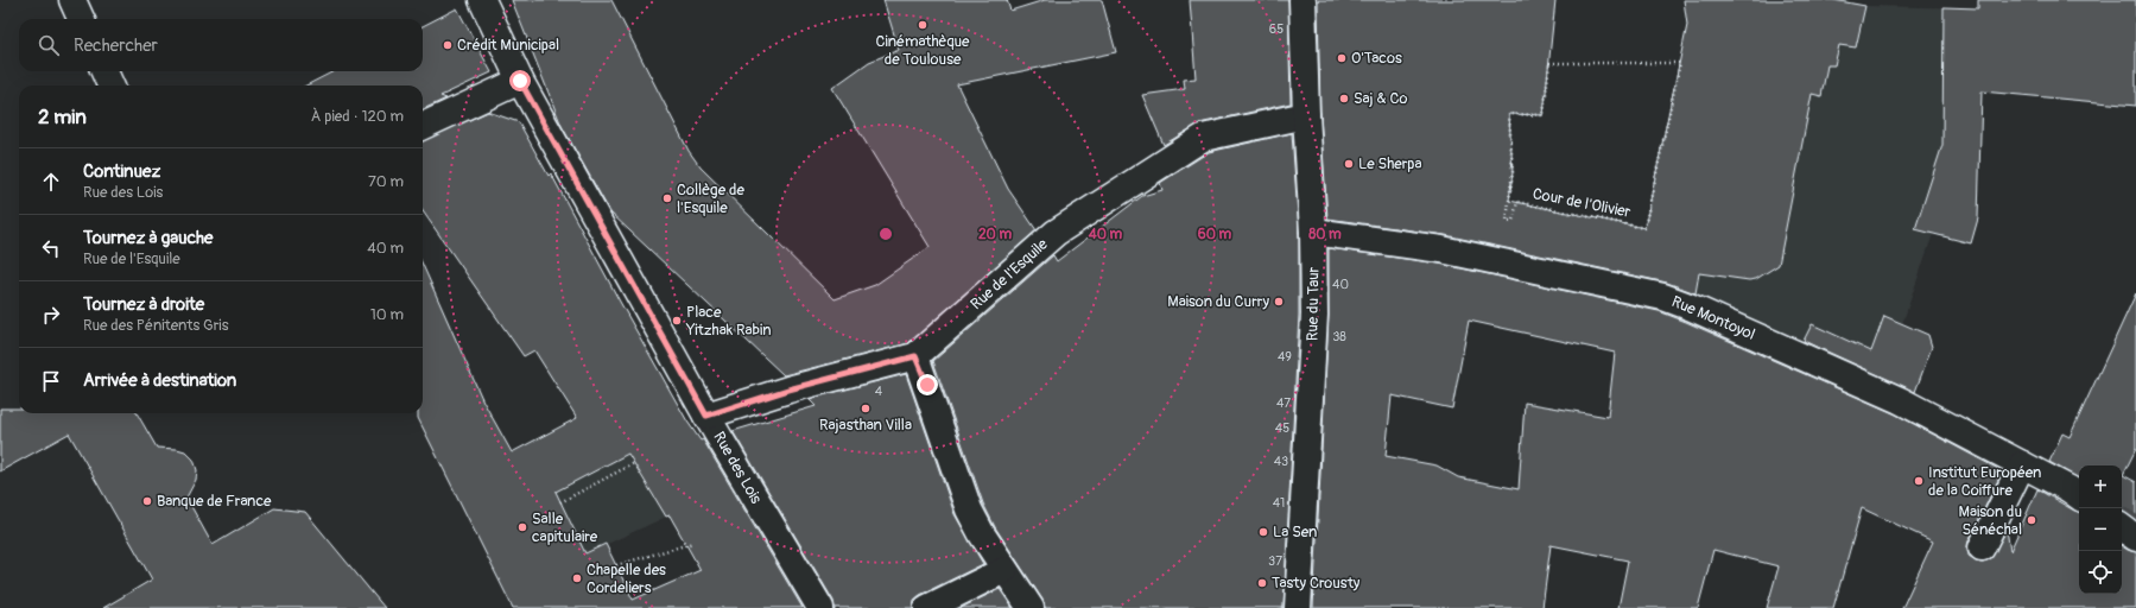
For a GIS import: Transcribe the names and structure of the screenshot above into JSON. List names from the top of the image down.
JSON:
{
  "streets": {
    "street": [
      "Rue de l'Esquile",
      "Rue du Taur",
      "Rue Montoyol",
      "Rue des Lois"
    ],
    "path": ["Cour de l'Olivier"]
  },
  "crossings": [
    ["Rue de l'Esquile", "Rue du Taur"],
    ["Rue de l'Esquile", "Rue des Lois"],
    ["Rue du Taur", "Rue Montoyol"]
  ],
  "places": [
    "Cinémathèque de Toulouse",
    "Crédit Municipal",
    "O'Tacos",
    "Saj & Co",
    "Le Sherpa",
    "Collège de l'Esquile",
    "Maison du Curry",
    "Place Yitzhak Rabin",
    "Rajasthan Villa",
    "Institut Européen de la Coiffure",
    "Banque de France",
    "Maison du Sénéchal",
    "Salle capitulaire",
    "La Sen",
    "Chapelle des Cordeliers",
    "Tasty Crousty"
  ],
  "house_numbers": [
    "65",
    "40",
    "38",
    "49",
    "4",
    "47",
    "45",
    "43",
    "41",
    "37"
  ],
  "page": {
    "search": "Rechercher",
    "heading": ["2 min", "À pied · 120 m"],
    "list": [
      ["Continuez", "Rue des Lois", "70 m"],
      ["Tournez à gauche", "Rue de l'Esquile", "40 m"],
      ["Tournez à droite", "Rue des Pénitents Gris", "10 m"],
      "Arrivée à destination"
    ],
    "map_buttons": ["+", "−"]
  },
  "rings": [
    "20 m",
    "40 m",
    "60 m",
    "80 m"
  ]
}
